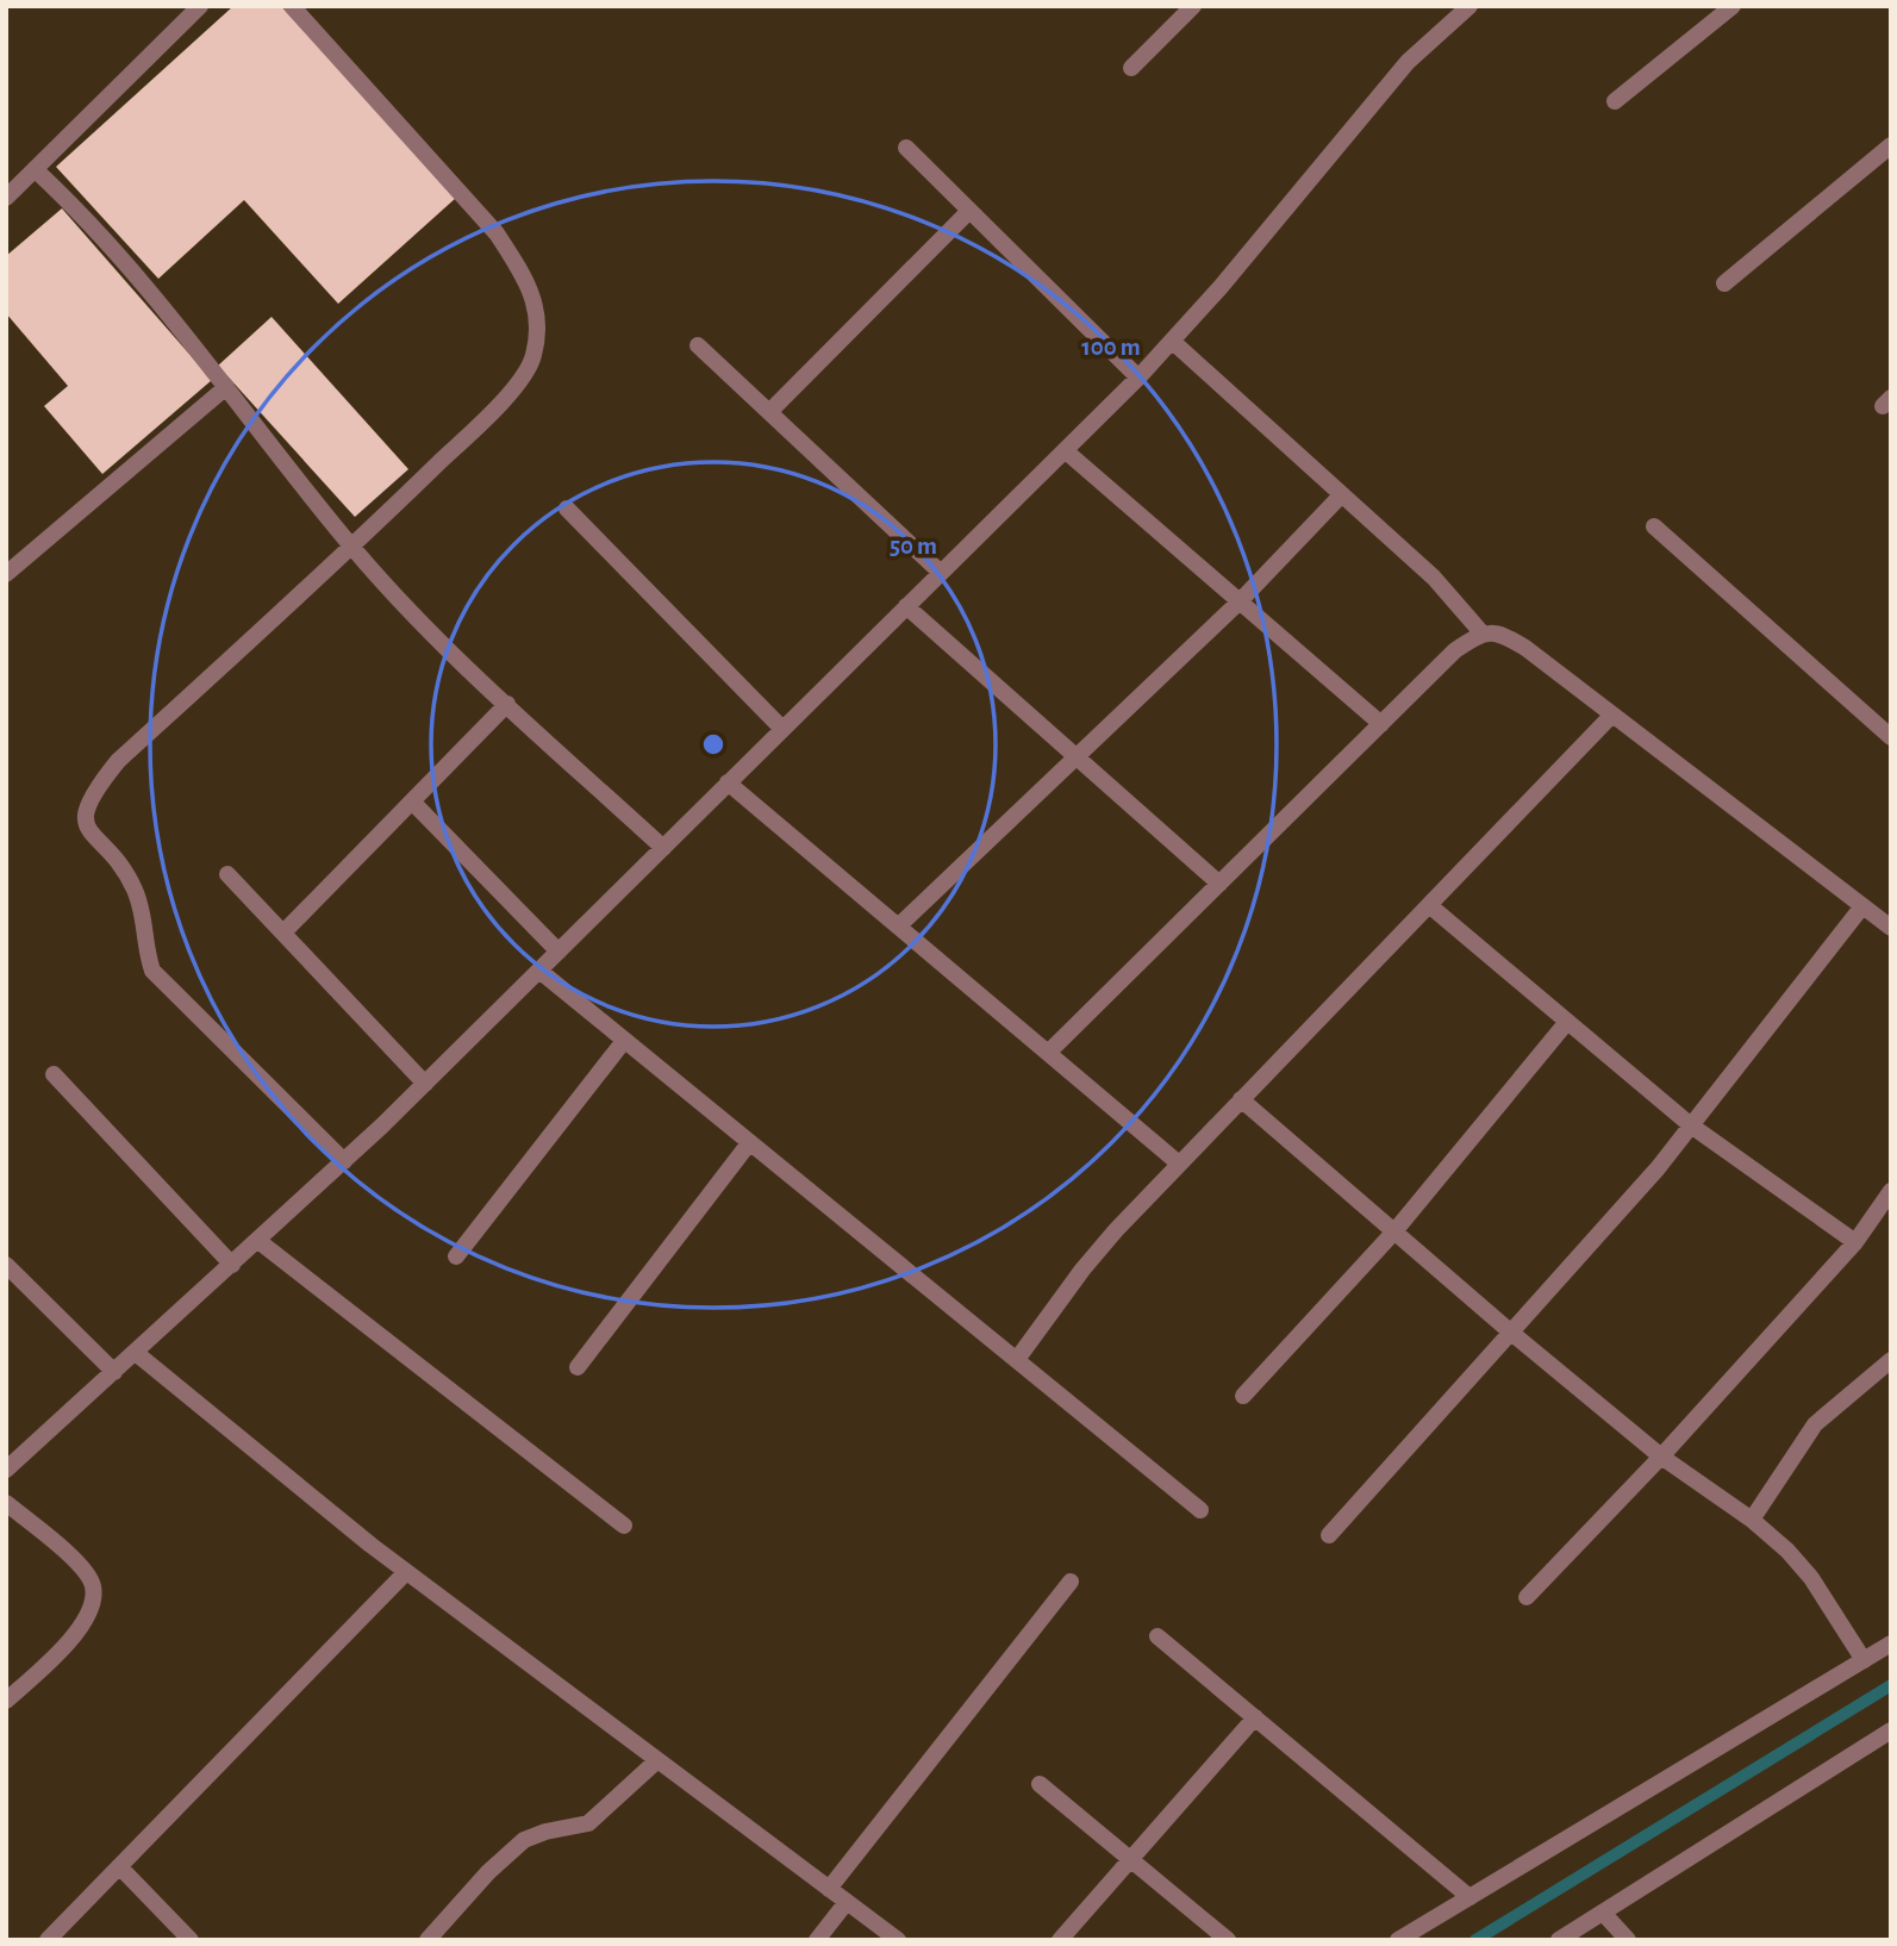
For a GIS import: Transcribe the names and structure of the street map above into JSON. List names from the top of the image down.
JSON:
{
  "rings": ["100 m", "50 m"]
}
